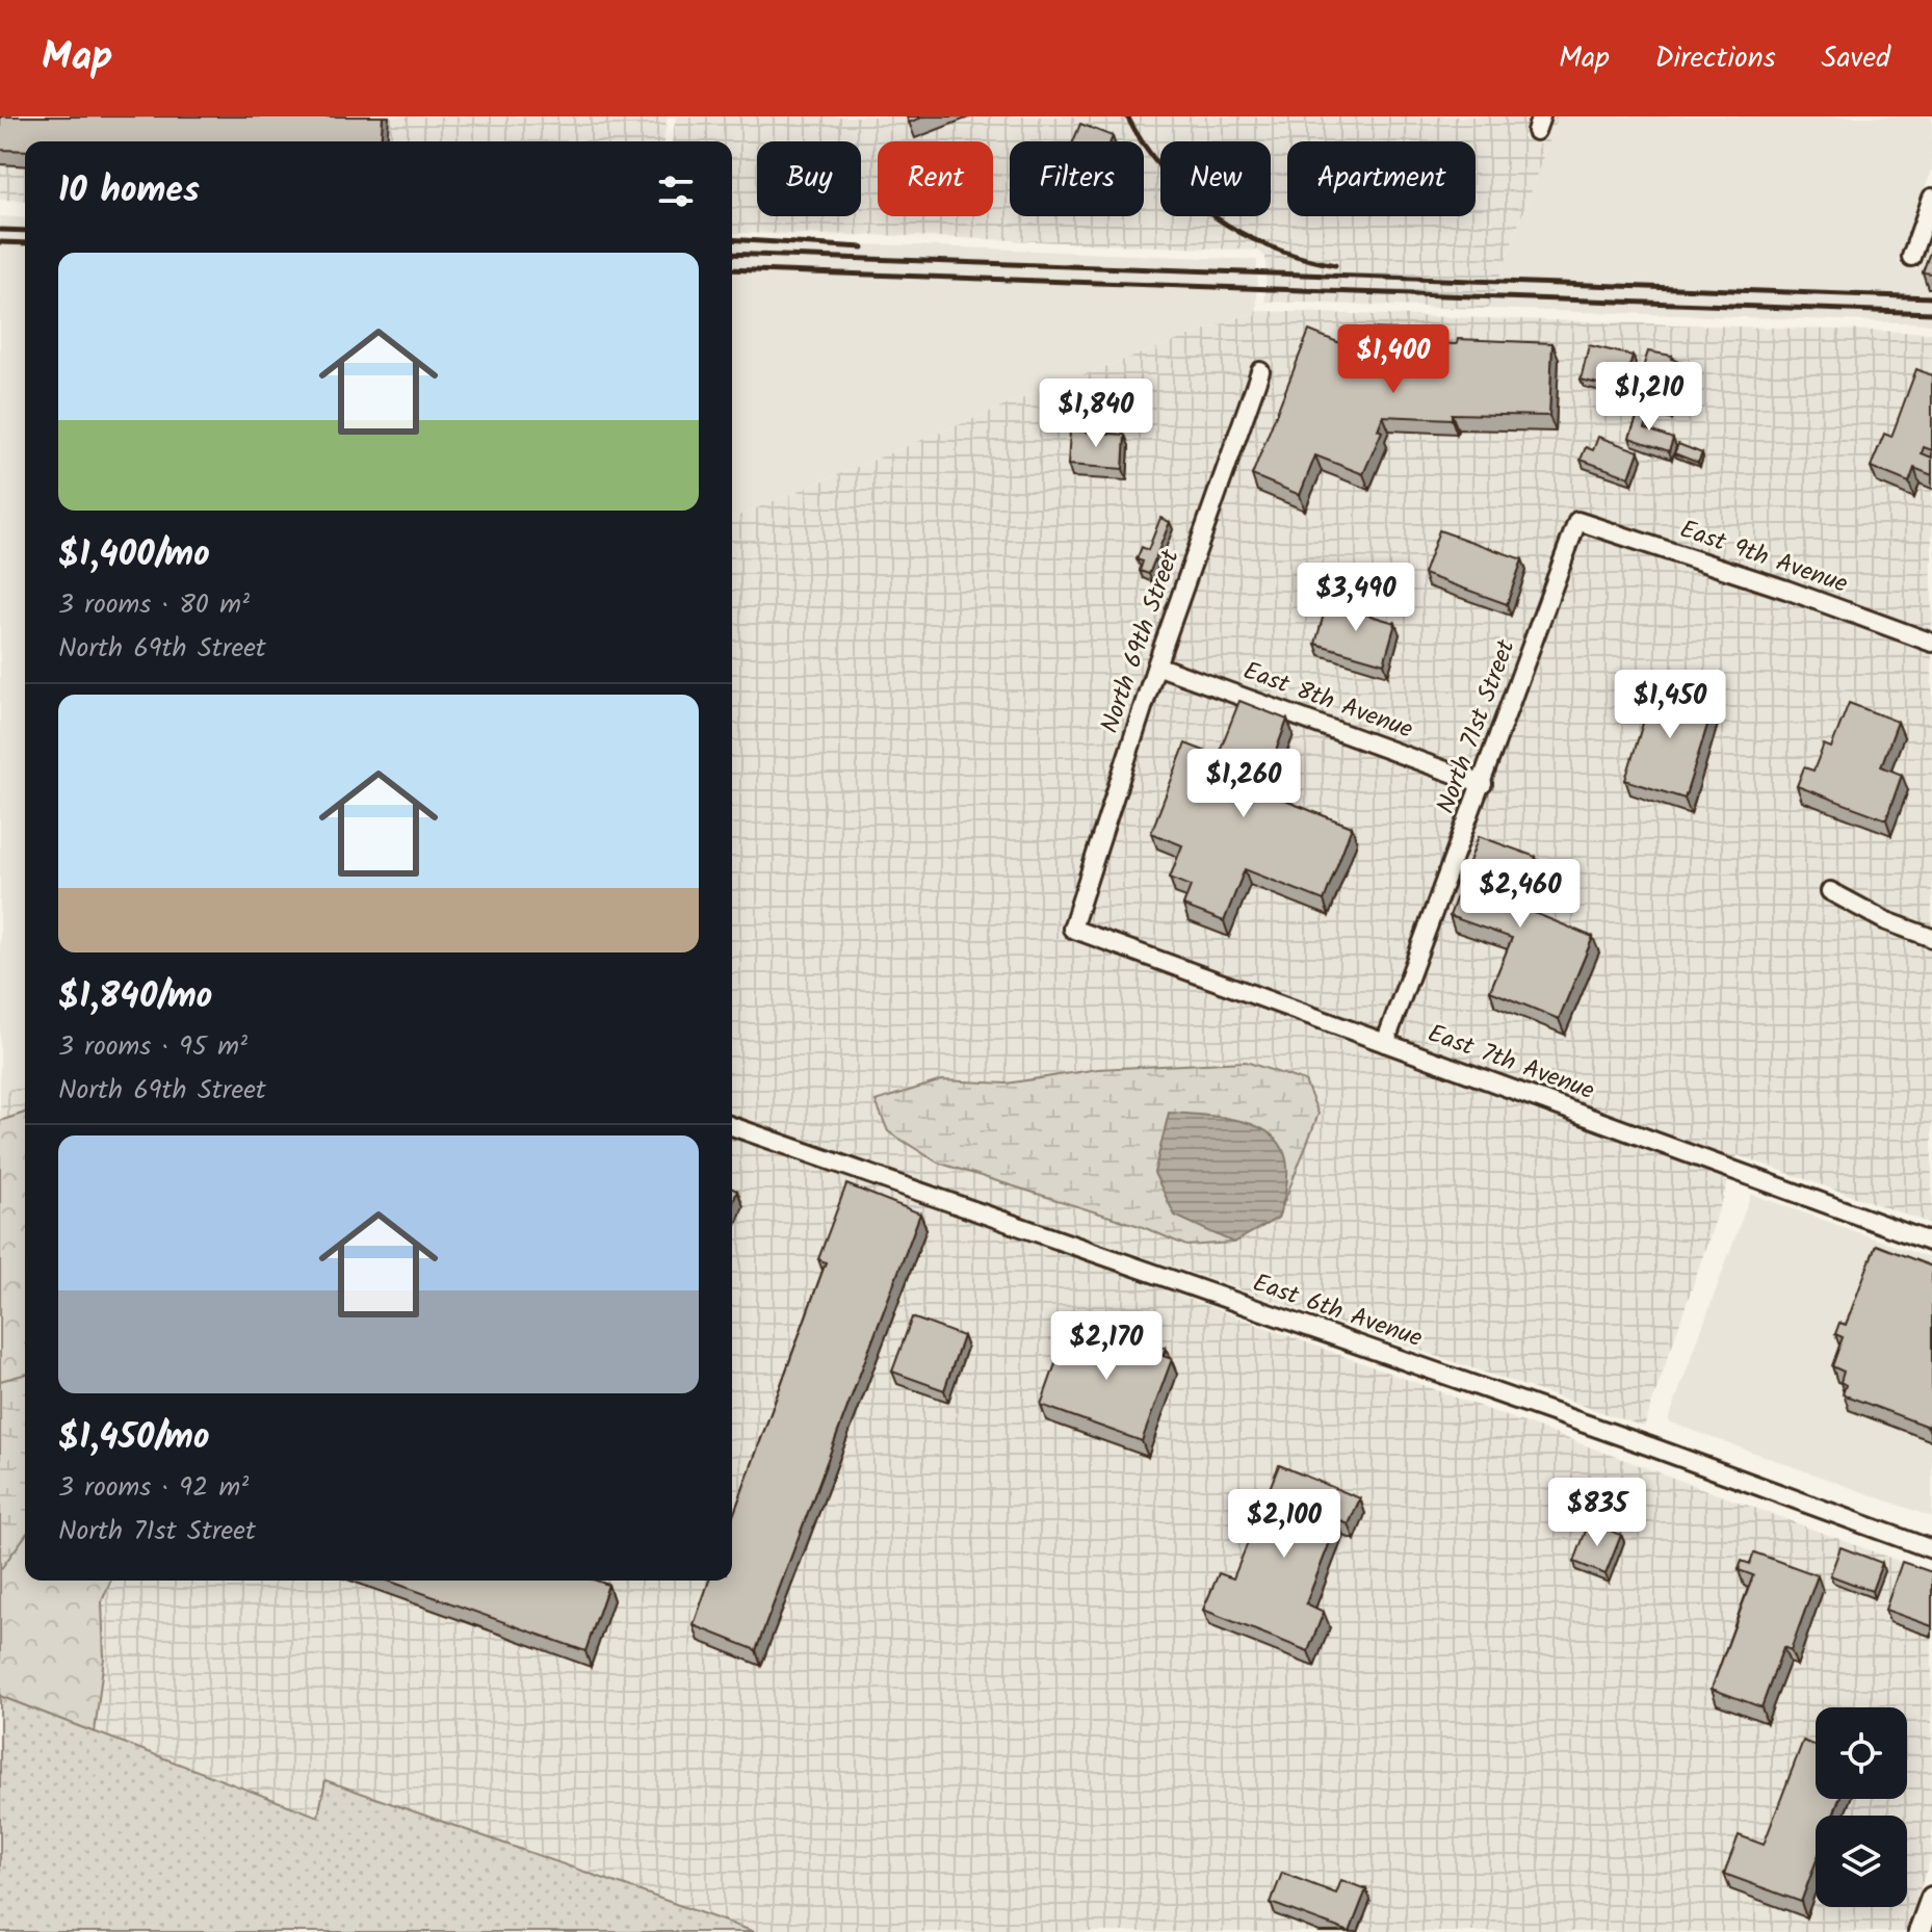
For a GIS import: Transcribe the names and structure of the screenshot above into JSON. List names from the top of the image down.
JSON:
{
  "streets": {
    "street": [
      "East 9th Avenue",
      "North 69th Street",
      "East 8th Avenue",
      "North 71st Street",
      "East 7th Avenue",
      "East 6th Avenue"
    ]
  },
  "crossings": [
    ["East 9th Avenue", "North 71st Street"],
    ["North 69th Street", "East 8th Avenue"],
    ["North 69th Street", "East 7th Avenue"],
    ["East 8th Avenue", "North 71st Street"],
    ["North 71st Street", "East 7th Avenue"]
  ],
  "page": {
    "header": "Map",
    "nav": ["Map", "Directions", "Saved"],
    "chip": [
      "Buy",
      "Rent",
      "Filters",
      "New",
      "Apartment"
    ],
    "heading": "10 homes",
    "list": [
      {
        "name": "$1,400/mo",
        "note": "3 rooms · 80 m² · North 69th Street"
      },
      {
        "name": "$1,840/mo",
        "note": "3 rooms · 95 m² · North 69th Street"
      },
      {
        "name": "$1,450/mo",
        "note": "3 rooms · 92 m² · North 71st Street"
      }
    ],
    "price": [
      "$1,400",
      "$1,210",
      "$1,840",
      "$3,490",
      "$1,450",
      "$1,260",
      "$2,460",
      "$2,170",
      "$835",
      "$2,100"
    ]
  }
}
